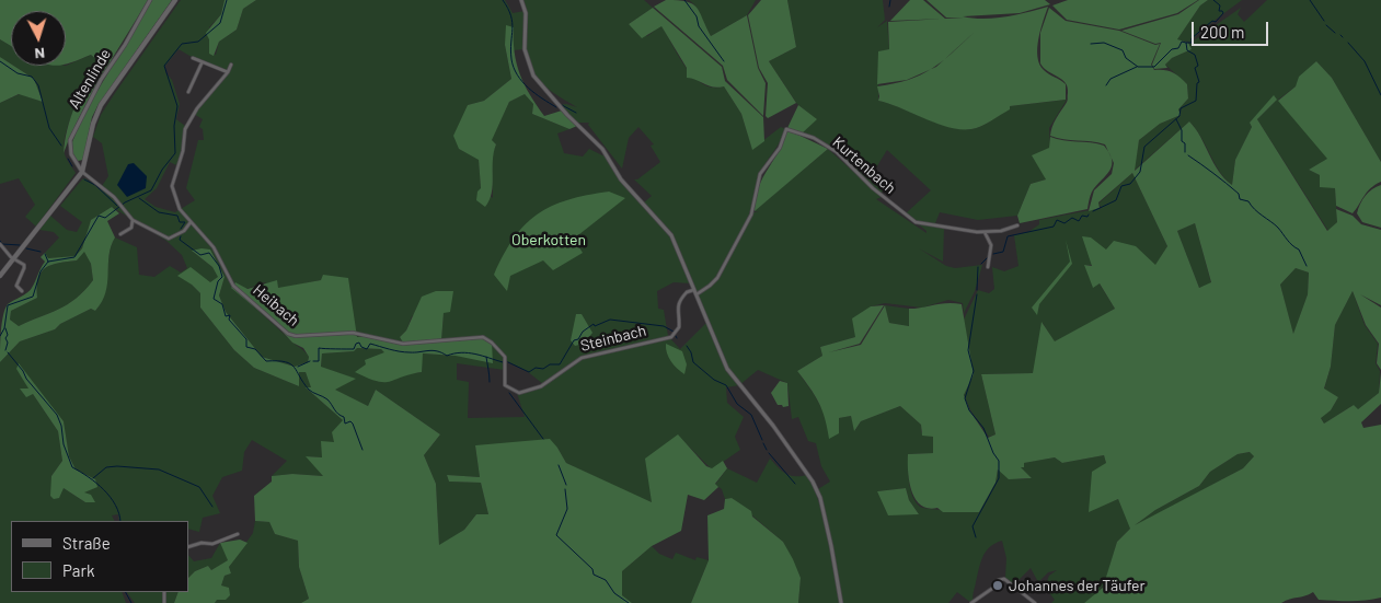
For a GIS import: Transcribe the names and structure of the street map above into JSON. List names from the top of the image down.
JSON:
{
  "streets": {
    "street": [
      "Altenlinde",
      "Kurtenbach",
      "Heibach",
      "Steinbach"
    ]
  },
  "crossings": [
    ["Kurtenbach", "Steinbach"],
    ["Heibach", "Steinbach"]
  ],
  "parks": ["Oberkotten"],
  "places": ["Johannes der Täufer"],
  "legend": ["Straße", "Park"],
  "scale_bar": "200 m",
  "north": "bottom"
}
